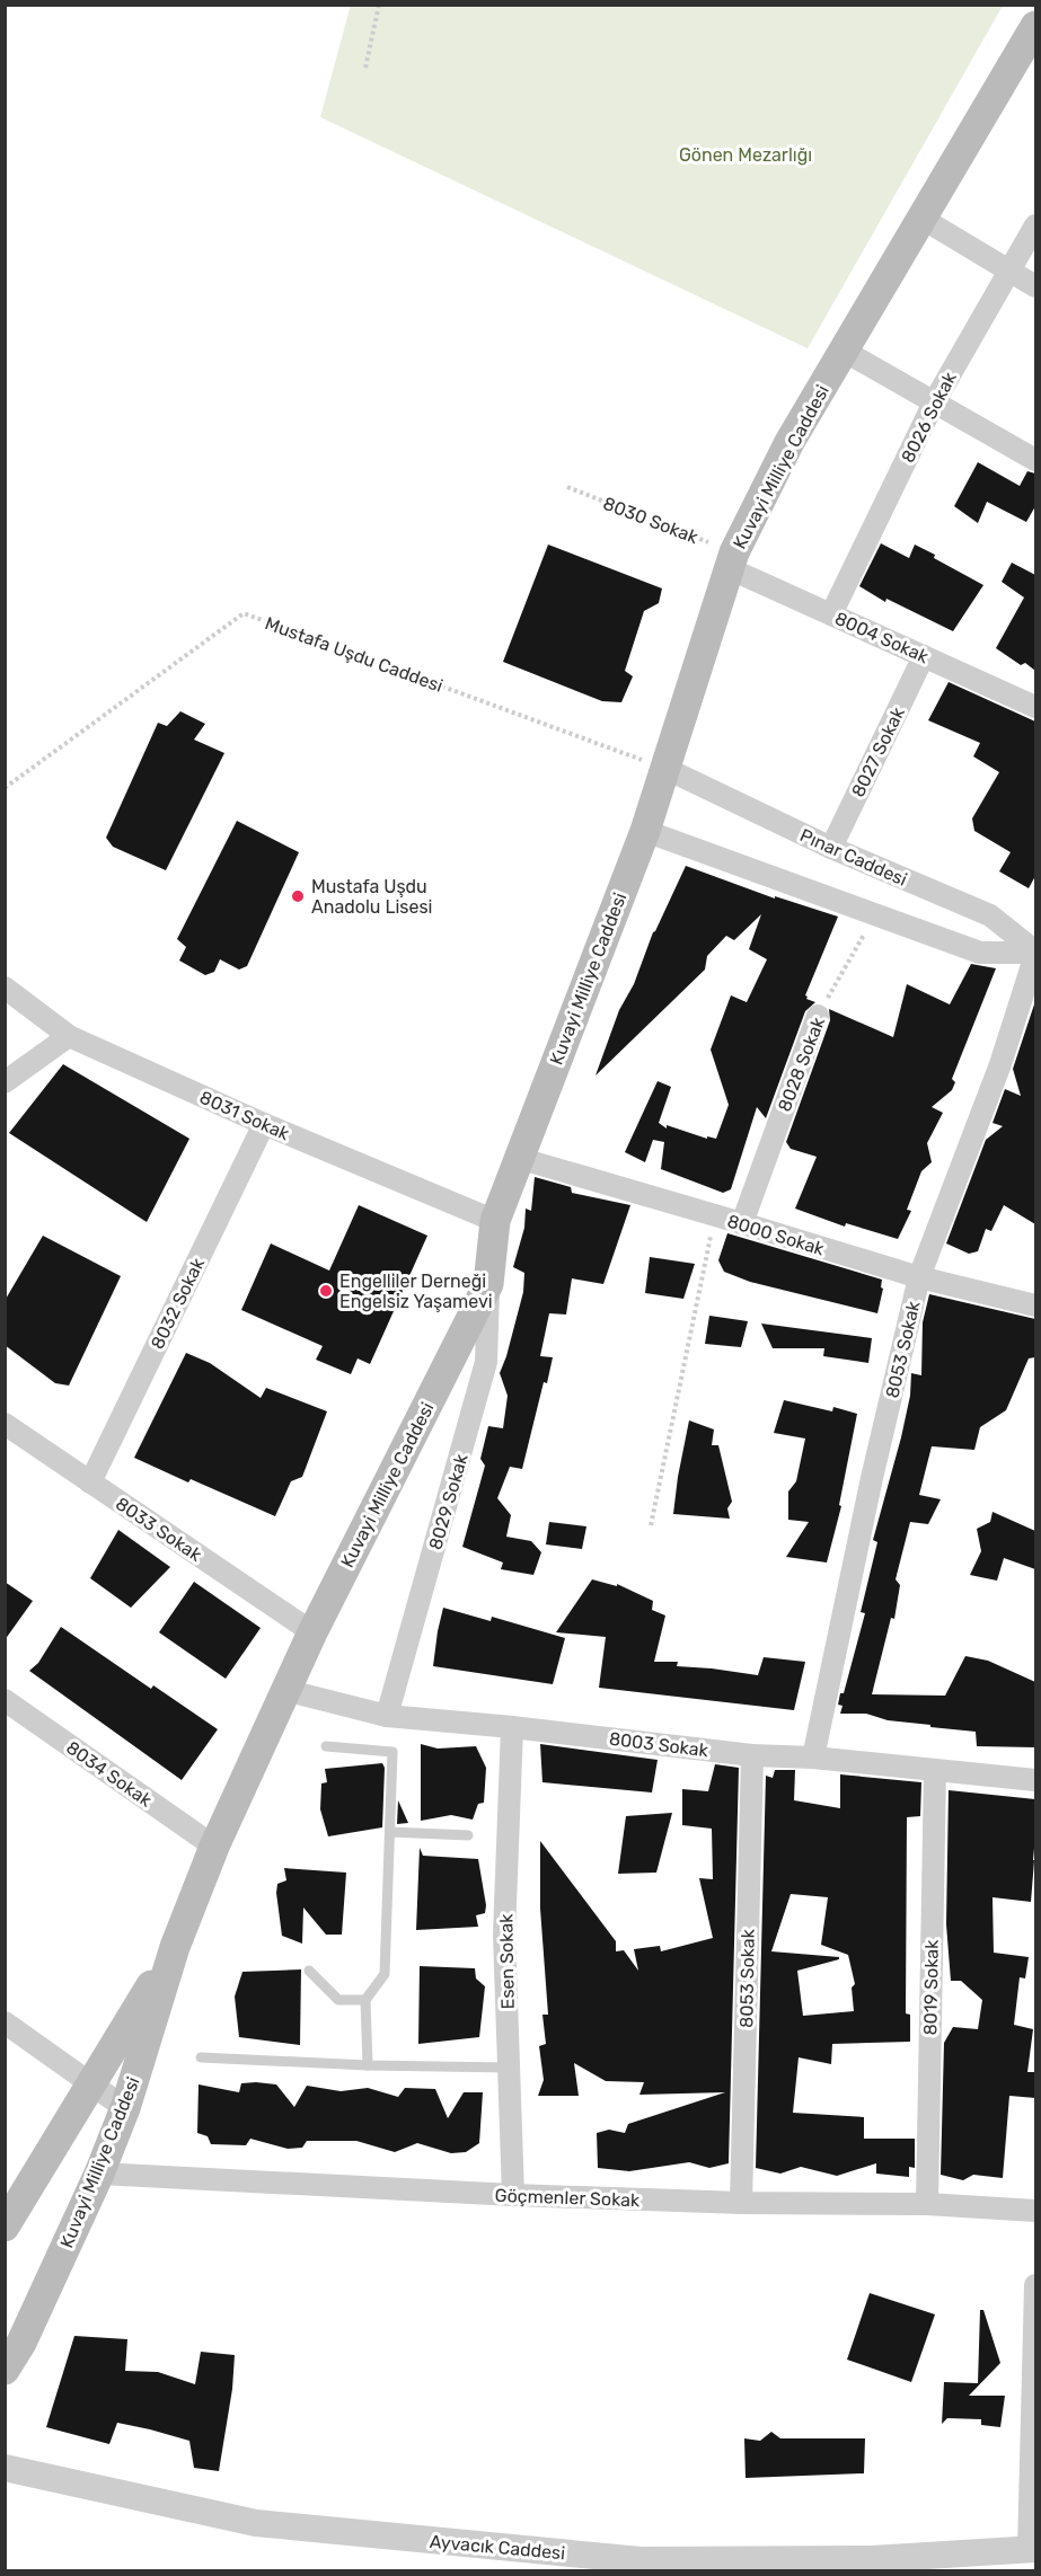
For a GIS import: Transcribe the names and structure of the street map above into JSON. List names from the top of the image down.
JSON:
{
  "streets": {
    "main road": ["Kuvayi Milliye Caddesi"],
    "street": [
      "8026 Sokak",
      "8004 Sokak",
      "8027 Sokak",
      "Pınar Caddesi",
      "8028 Sokak",
      "8031 Sokak",
      "8000 Sokak",
      "8032 Sokak",
      "8053 Sokak",
      "8029 Sokak",
      "8033 Sokak",
      "8003 Sokak",
      "8034 Sokak",
      "Esen Sokak",
      "8019 Sokak",
      "Göçmenler Sokak",
      "Ayvacık Caddesi"
    ],
    "path": ["8030 Sokak", "Mustafa Uşdu Caddesi"]
  },
  "crossings": [
    ["8026 Sokak", "8004 Sokak"],
    ["Kuvayi Milliye Caddesi", "8030 Sokak"],
    ["Kuvayi Milliye Caddesi", "8004 Sokak"],
    ["Kuvayi Milliye Caddesi", "Mustafa Uşdu Caddesi"],
    ["Kuvayi Milliye Caddesi", "Pınar Caddesi"],
    ["Kuvayi Milliye Caddesi", "8031 Sokak"],
    ["Kuvayi Milliye Caddesi", "8000 Sokak"],
    ["Kuvayi Milliye Caddesi", "8029 Sokak"],
    ["Kuvayi Milliye Caddesi", "8033 Sokak"],
    ["Kuvayi Milliye Caddesi", "8003 Sokak"],
    ["Kuvayi Milliye Caddesi", "8034 Sokak"],
    ["Kuvayi Milliye Caddesi", "Göçmenler Sokak"],
    ["8030 Sokak", "8004 Sokak"],
    ["8004 Sokak", "8027 Sokak"],
    ["Mustafa Uşdu Caddesi", "Pınar Caddesi"],
    ["8027 Sokak", "Pınar Caddesi"],
    ["Pınar Caddesi", "8053 Sokak"],
    ["8028 Sokak", "8000 Sokak"],
    ["8031 Sokak", "8032 Sokak"],
    ["8000 Sokak", "8053 Sokak"],
    ["8032 Sokak", "8033 Sokak"],
    ["8053 Sokak", "8003 Sokak"],
    ["8053 Sokak", "Göçmenler Sokak"],
    ["8029 Sokak", "8003 Sokak"],
    ["8003 Sokak", "Esen Sokak"],
    ["8003 Sokak", "8019 Sokak"],
    ["Esen Sokak", "Göçmenler Sokak"],
    ["8019 Sokak", "Göçmenler Sokak"]
  ],
  "parks": ["Gönen Mezarlığı"],
  "places": ["Mustafa Uşdu Anadolu Lisesi", "Engelliler Derneği Engelsiz Yaşamevi"]
}
